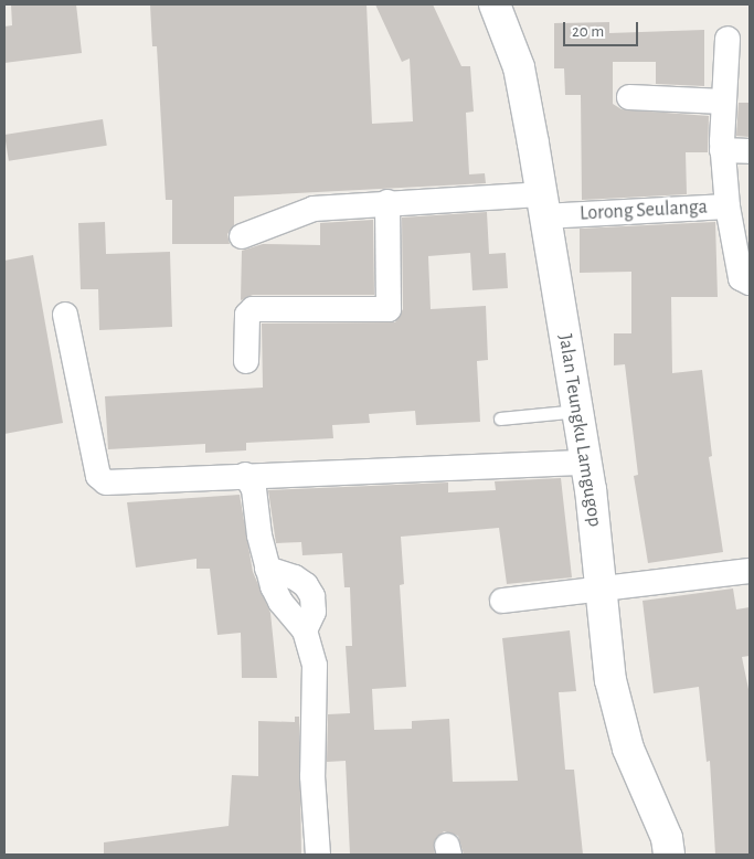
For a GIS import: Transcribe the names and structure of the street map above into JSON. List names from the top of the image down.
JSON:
{
  "streets": {
    "street": ["Lorong Seulanga", "Jalan Teungku Lamgugop"]
  },
  "crossings": [
    ["Lorong Seulanga", "Jalan Teungku Lamgugop"]
  ],
  "scale_bar": "20 m"
}
